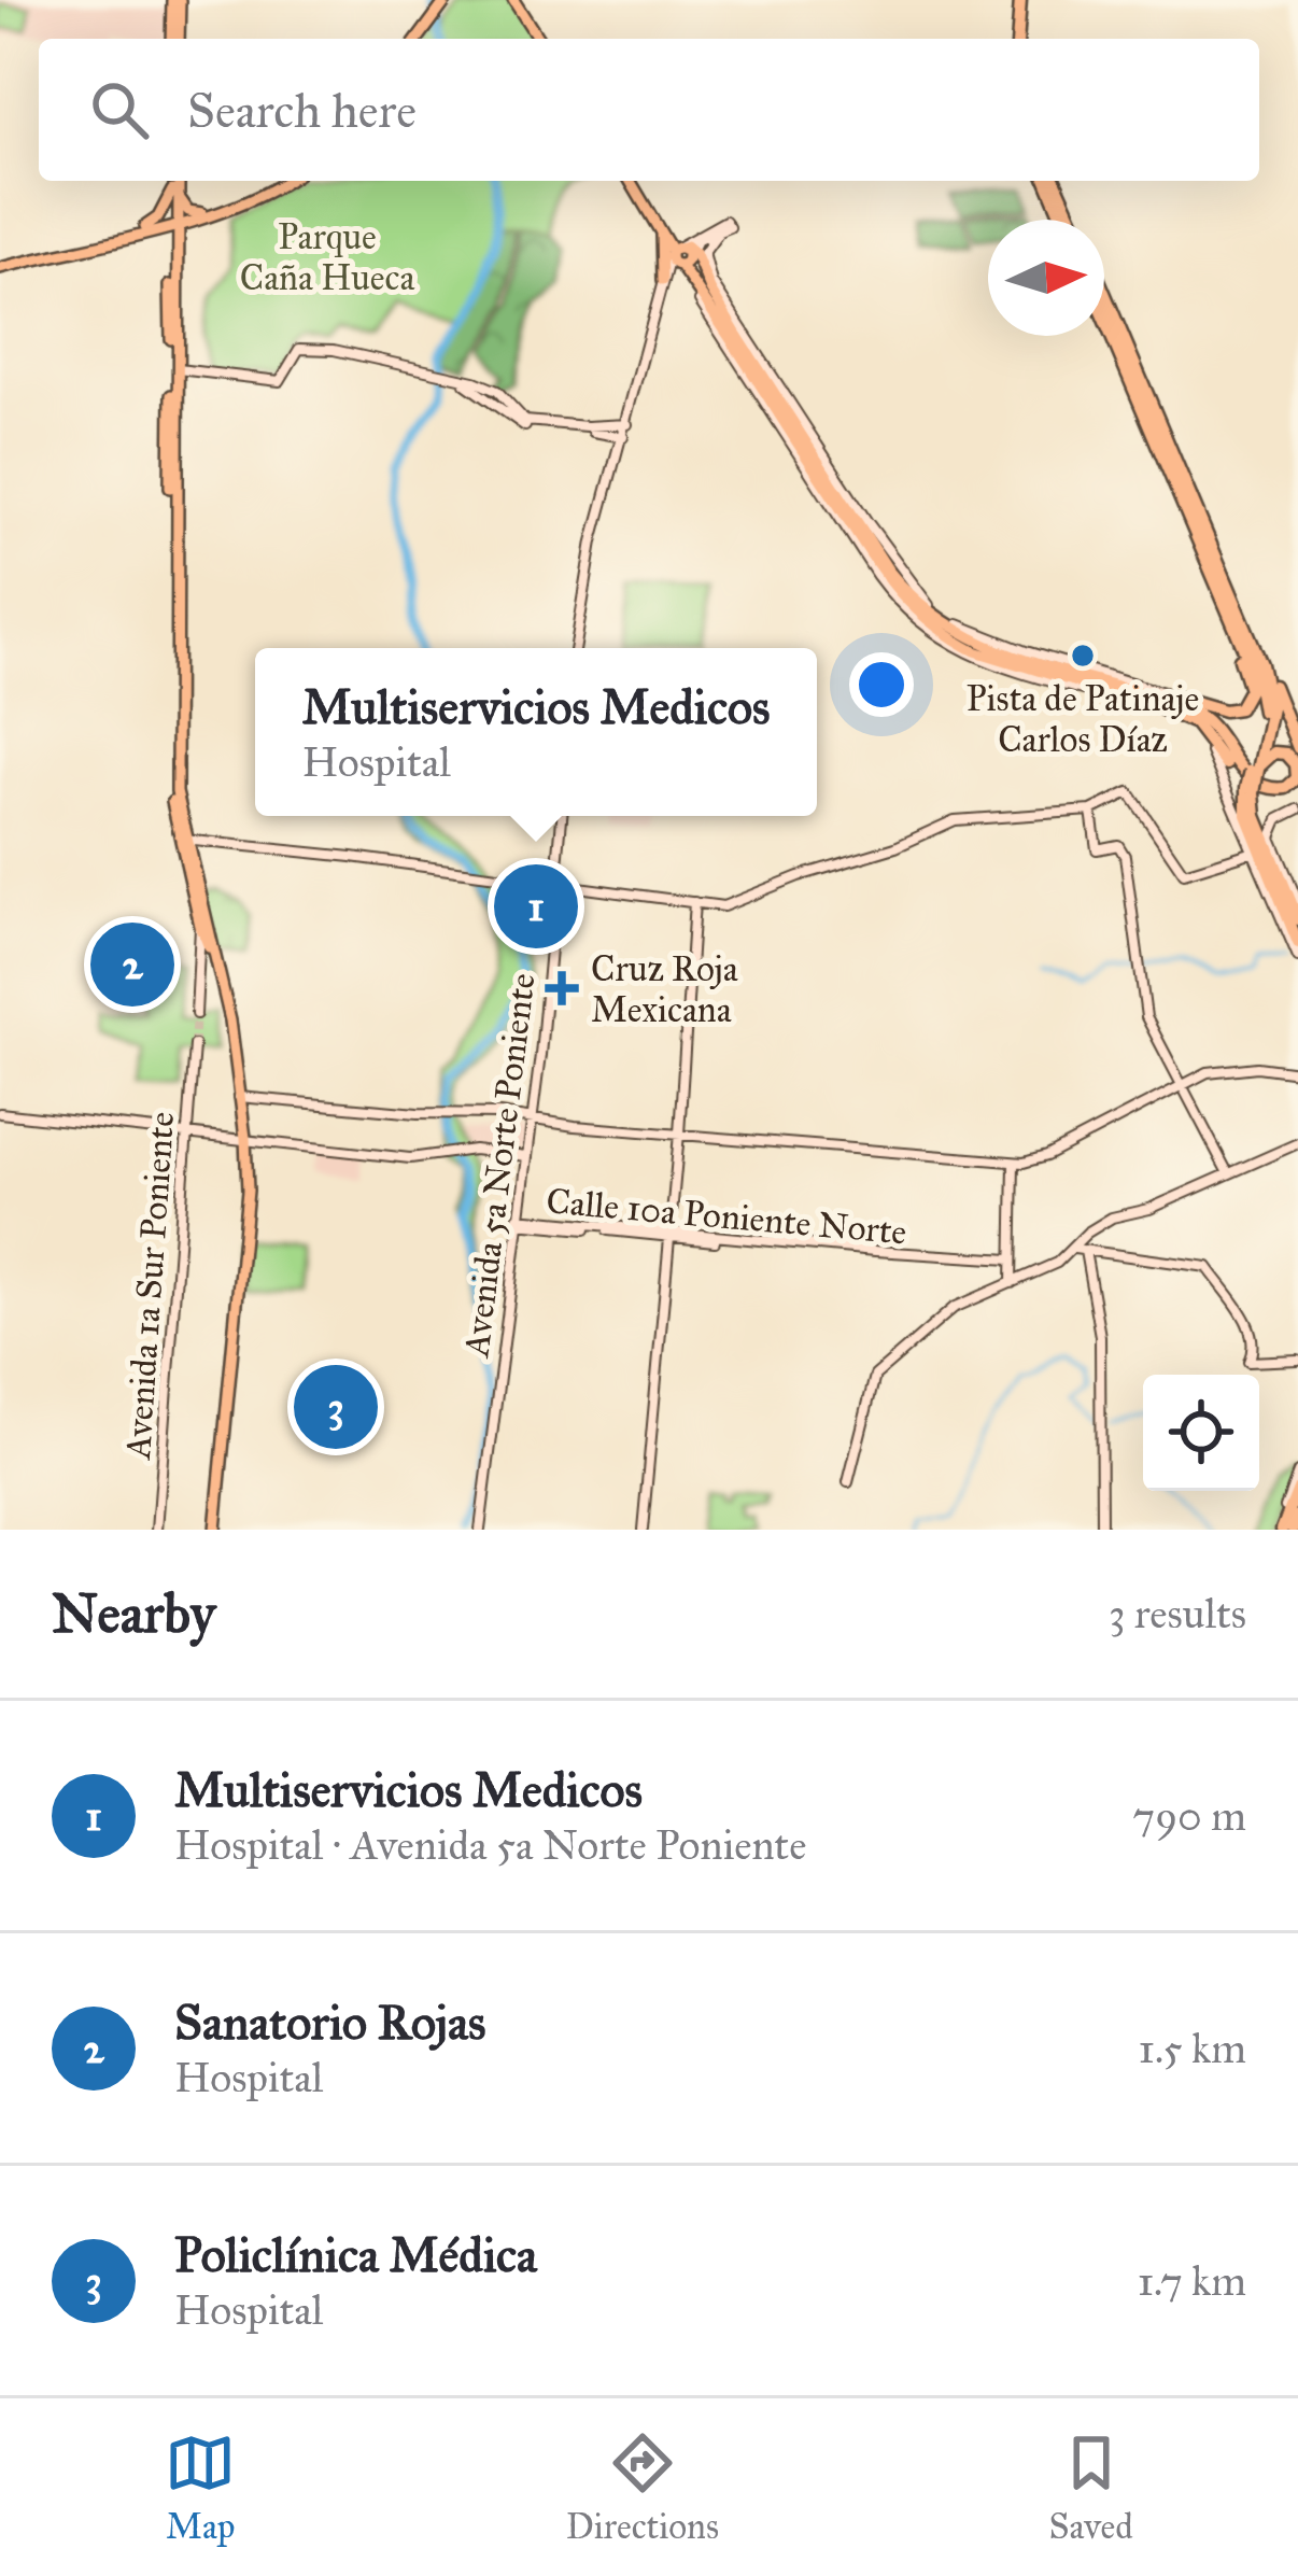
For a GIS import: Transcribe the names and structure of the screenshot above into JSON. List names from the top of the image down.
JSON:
{
  "streets": {
    "street": ["Avenida 5a Norte Poniente", "Calle 10a Poniente Norte", "Avenida 1a Sur Poniente"]
  },
  "crossings": [
    ["Avenida 5a Norte Poniente", "Calle 10a Poniente Norte"]
  ],
  "parks": ["Parque Caña Hueca"],
  "places": {
    "other": ["Pista de Patinaje Carlos Díaz"],
    "health": ["Cruz Roja Mexicana"]
  },
  "north": "right",
  "page": {
    "search": "Search here",
    "popup": ["Multiservicios Medicos", "Hospital"],
    "pins": ["1", "2", "3"],
    "heading": ["Nearby", "3 results"],
    "list": [
      {
        "mark": "1",
        "name": "Multiservicios Medicos",
        "note": "Hospital · Avenida 5a Norte Poniente",
        "value": "790 m"
      },
      {
        "mark": "2",
        "name": "Sanatorio Rojas",
        "note": "Hospital",
        "value": "1.5 km"
      },
      {
        "mark": "3",
        "name": "Policlínica Médica",
        "note": "Hospital",
        "value": "1.7 km"
      }
    ],
    "nav": ["Map", "Directions", "Saved"]
  }
}
